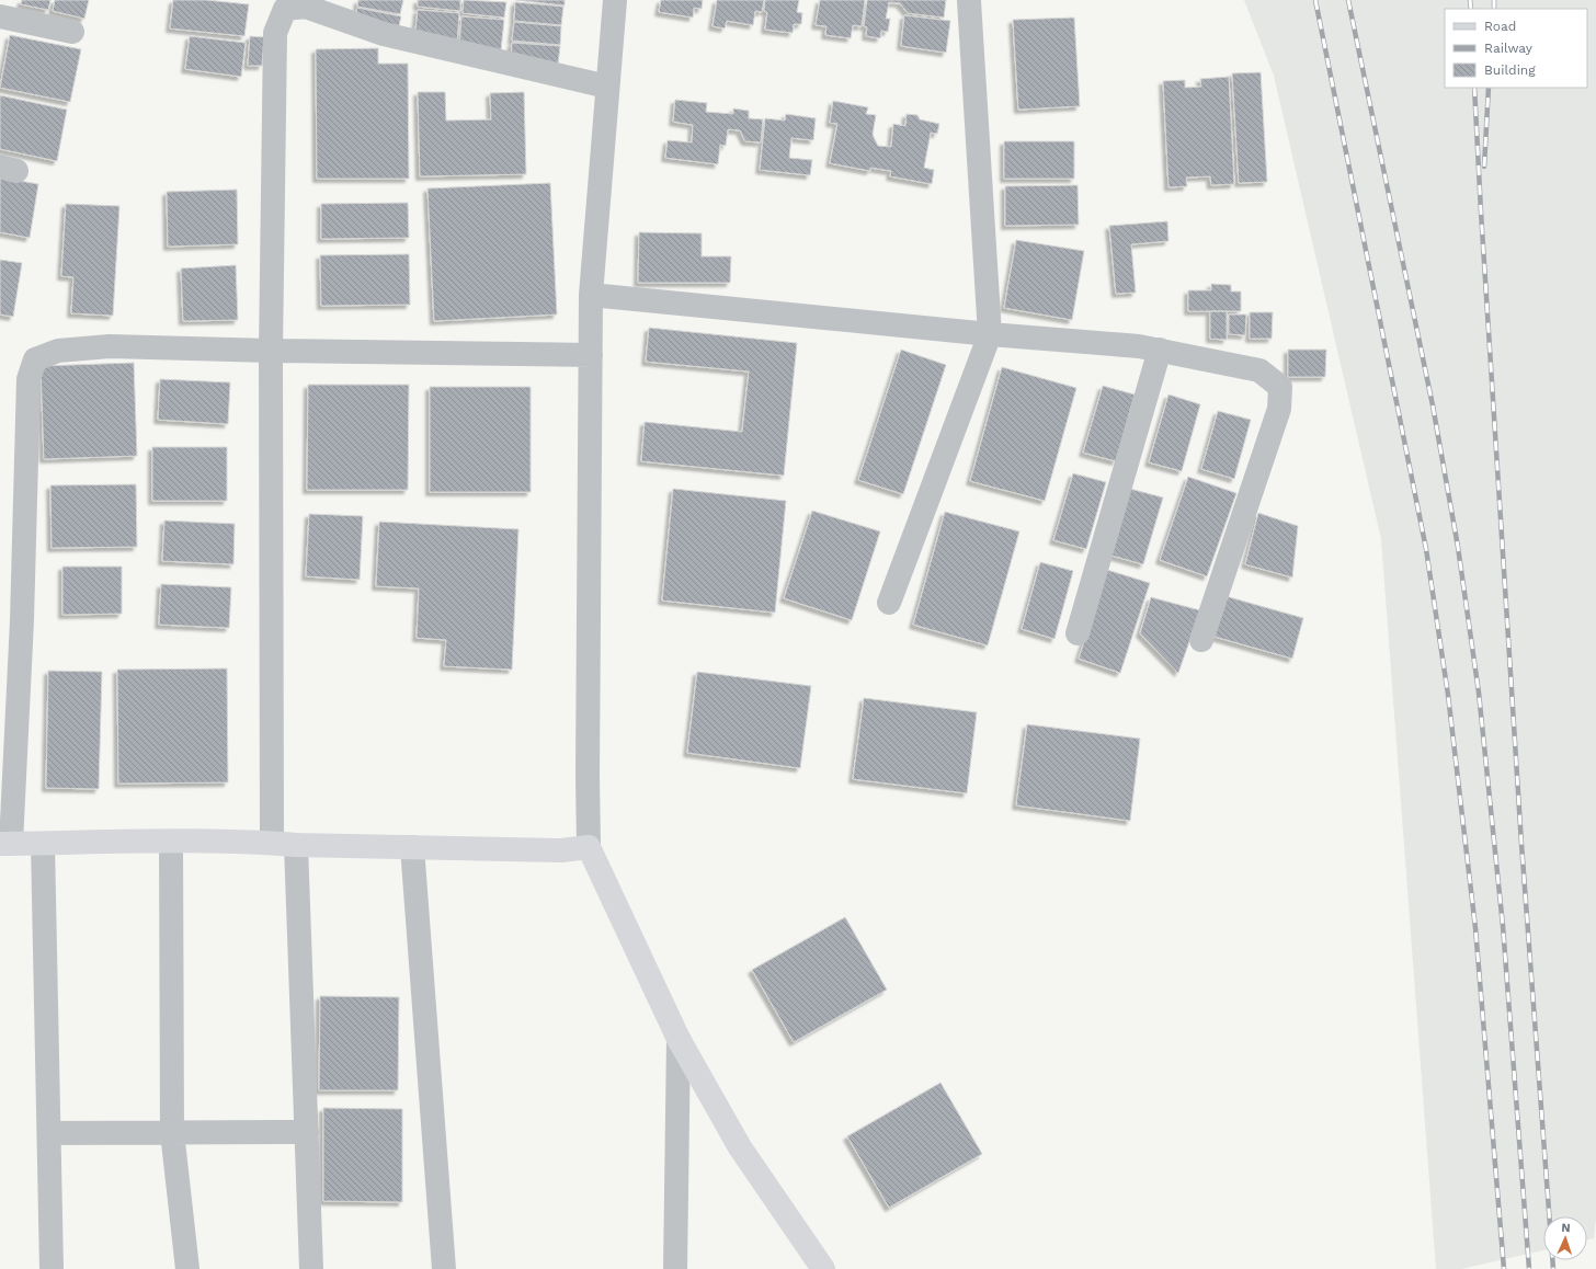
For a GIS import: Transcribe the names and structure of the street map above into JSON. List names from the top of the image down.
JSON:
{
  "legend": ["Road", "Railway", "Building"],
  "north": "top"
}
